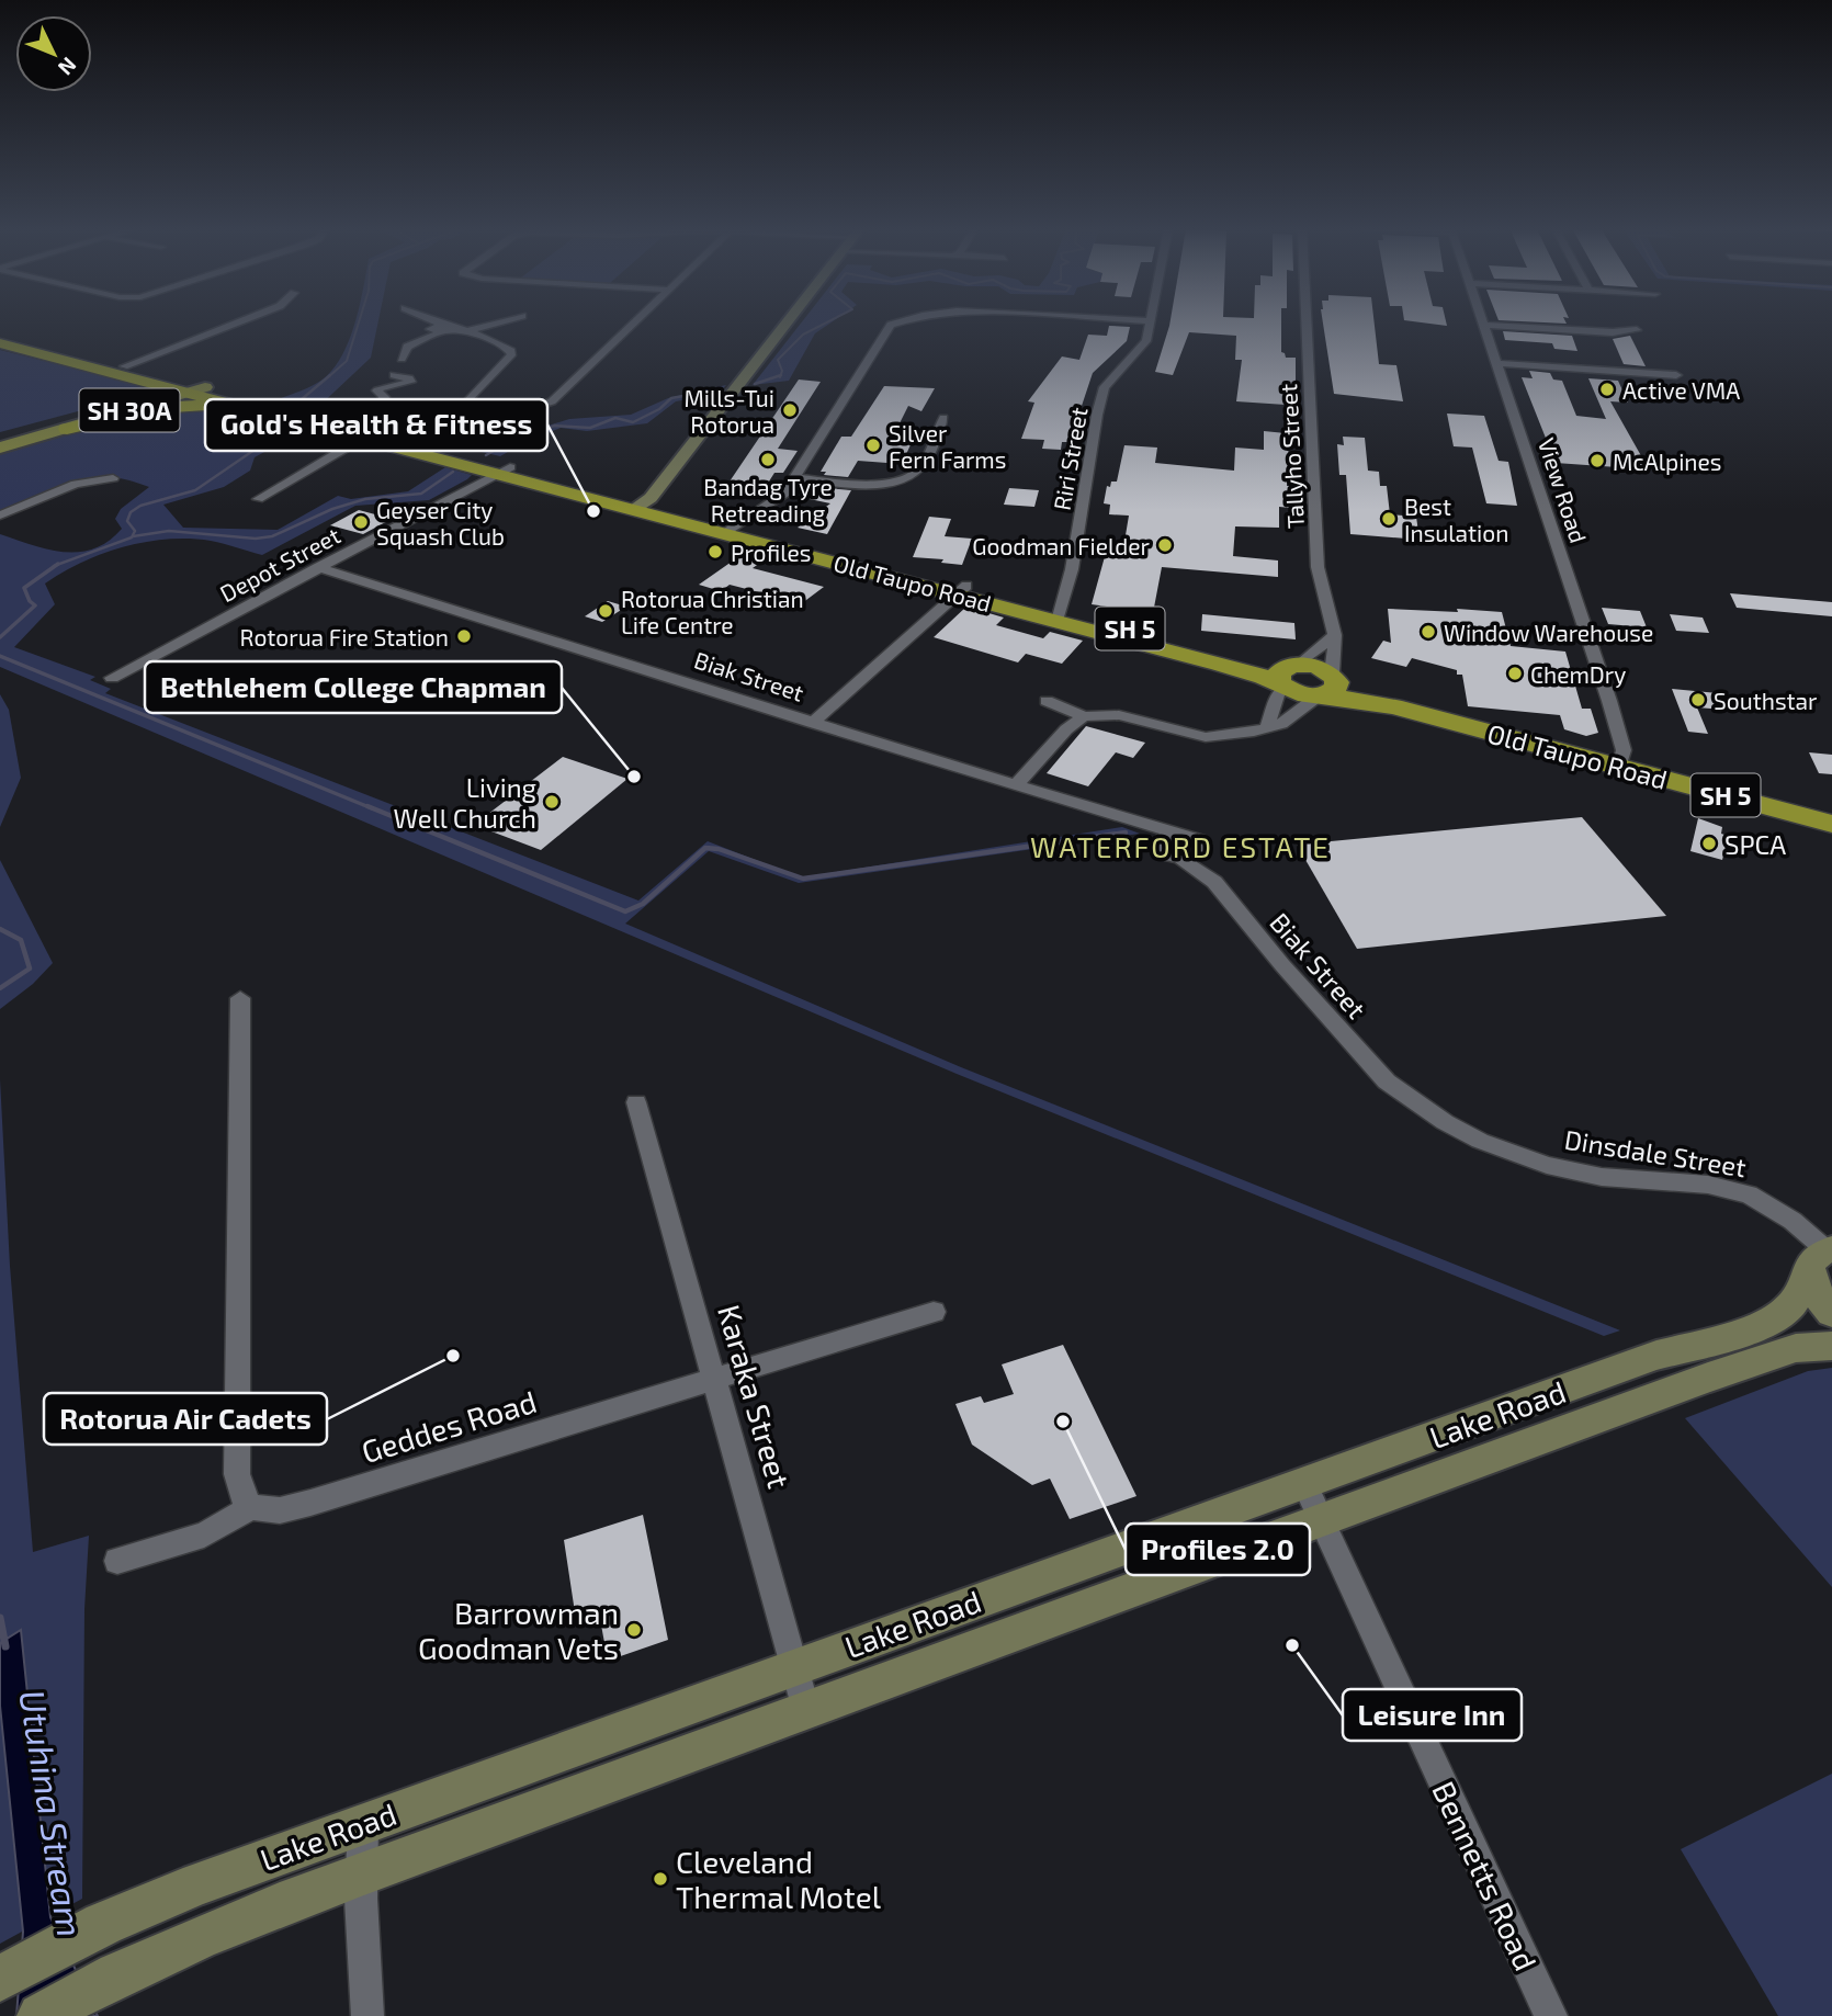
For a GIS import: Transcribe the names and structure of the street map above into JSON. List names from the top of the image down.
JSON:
{
  "streets": {
    "highway": ["Old Taupo Road", "SH 5"],
    "main road": ["SH 30A", "Lake Road"],
    "street": [
      "Tallyho Street",
      "Riri Street",
      "View Road",
      "Depot Street",
      "Biak Street",
      "Dinsdale Street",
      "Karaka Street",
      "Geddes Road",
      "Bennetts Road"
    ]
  },
  "crossings": [
    ["SH 30A", "Old Taupo Road"],
    ["Tallyho Street", "Old Taupo Road"],
    ["Tallyho Street", "SH 5"],
    ["Riri Street", "Old Taupo Road"],
    ["View Road", "Old Taupo Road"],
    ["Depot Street", "Old Taupo Road"],
    ["Depot Street", "Biak Street"],
    ["Old Taupo Road", "SH 5"],
    ["Biak Street", "Dinsdale Street"],
    ["Dinsdale Street", "Lake Road"],
    ["Karaka Street", "Lake Road"],
    ["Karaka Street", "Geddes Road"],
    ["Lake Road", "Bennetts Road"]
  ],
  "districts": ["WATERFORD ESTATE"],
  "water": ["Utuhina Stream"],
  "places": [
    "Active VMA",
    "Mills-Tui Rotorua",
    "Silver Fern Farms",
    "Bandag Tyre Retreading",
    "McAlpines",
    "Gold's Health & Fitness",
    "Best Insulation",
    "Geyser City Squash Club",
    "Goodman Fielder",
    "Profiles",
    "Rotorua Christian Life Centre",
    "Window Warehouse",
    "Rotorua Fire Station",
    "ChemDry",
    "Southstar",
    "Bethlehem College Chapman",
    "Living Well Church",
    "SPCA",
    "Rotorua Air Cadets",
    "Profiles 2.0",
    "Barrowman Goodman Vets",
    "Leisure Inn",
    "Cleveland Thermal Motel"
  ],
  "north": "bottom right"
}
